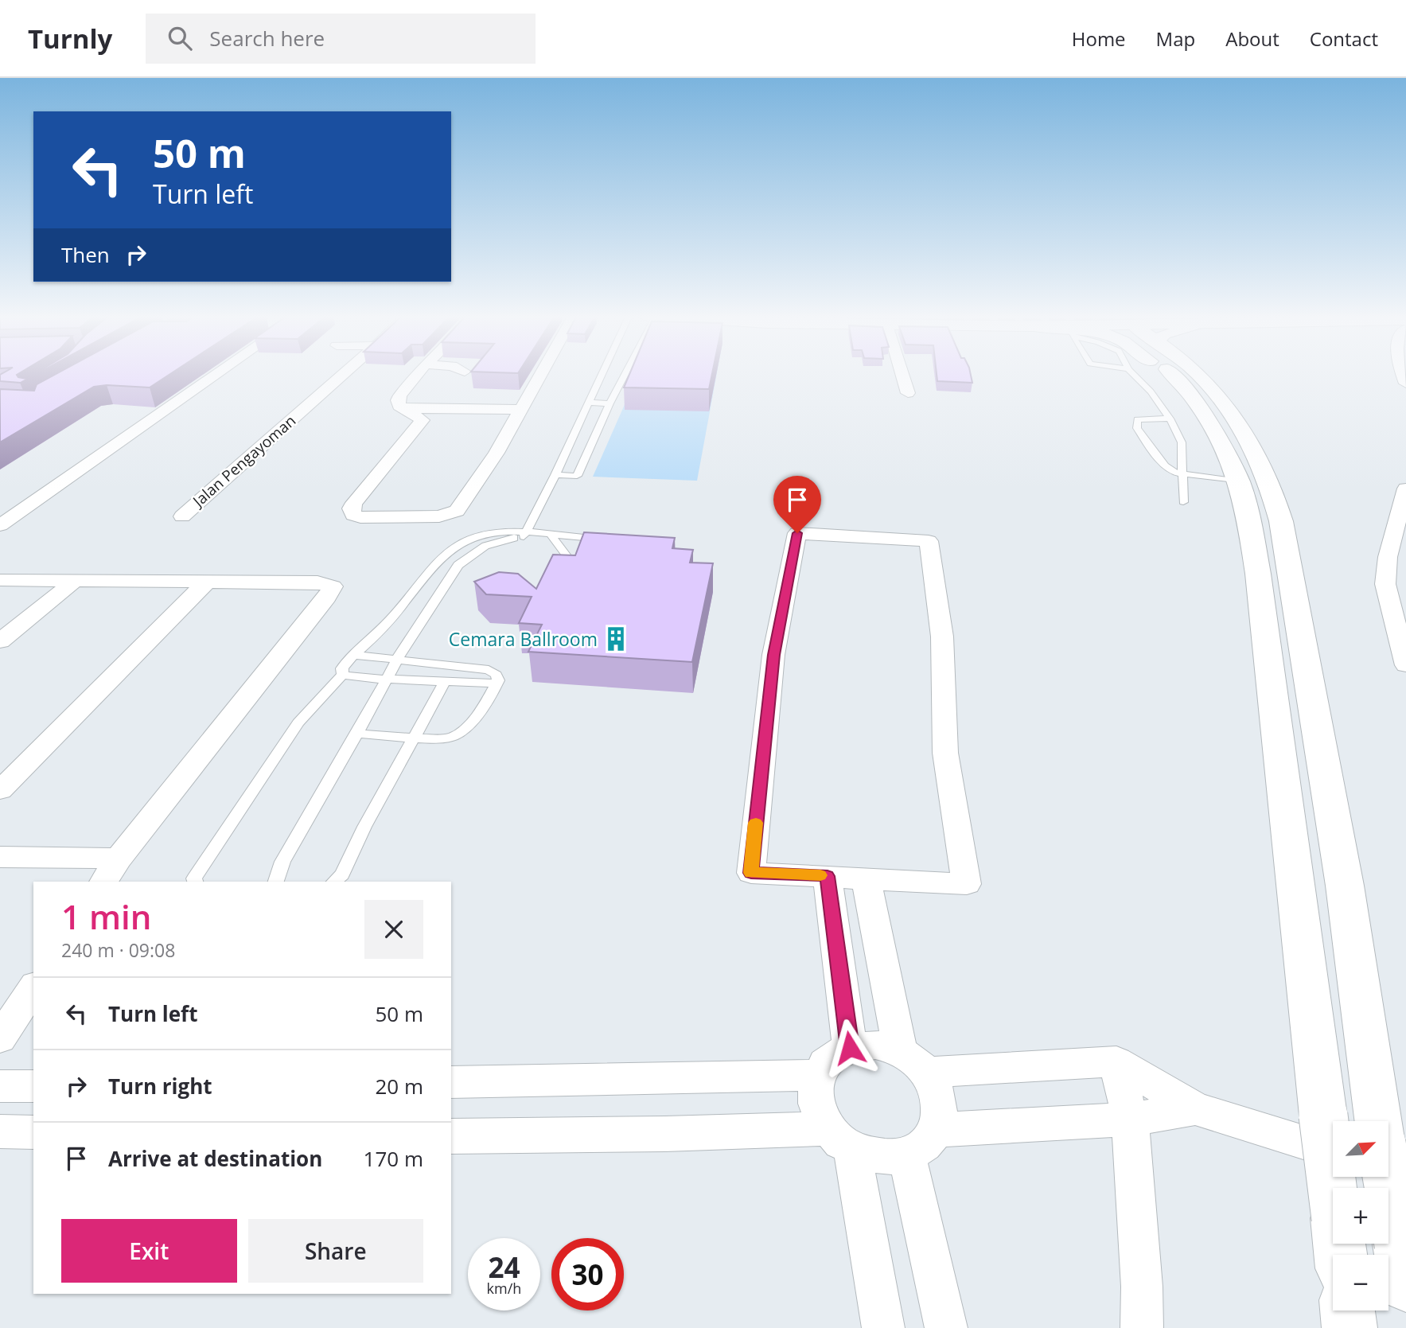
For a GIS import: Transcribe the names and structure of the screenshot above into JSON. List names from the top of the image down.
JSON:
{
  "streets": {
    "street": ["Jalan Pengayoman"]
  },
  "places": {
    "building": ["Cemara Ballroom"]
  },
  "north": "top right",
  "page": {
    "header": "Turnly",
    "search": "Search here",
    "nav": [
      "Home",
      "Map",
      "About",
      "Contact"
    ],
    "turn": ["50 m", "Turn left"],
    "then": "Then",
    "heading": ["1 min", "240 m · 09:08"],
    "list": [
      {
        "name": "Turn left",
        "value": "50 m"
      },
      {
        "name": "Turn right",
        "value": "20 m"
      },
      {
        "name": "Arrive at destination",
        "value": "170 m"
      }
    ],
    "map_buttons": ["+", "−"],
    "buttons": ["Exit", "Share"],
    "speed": "24 km/h",
    "limit": "30"
  }
}
